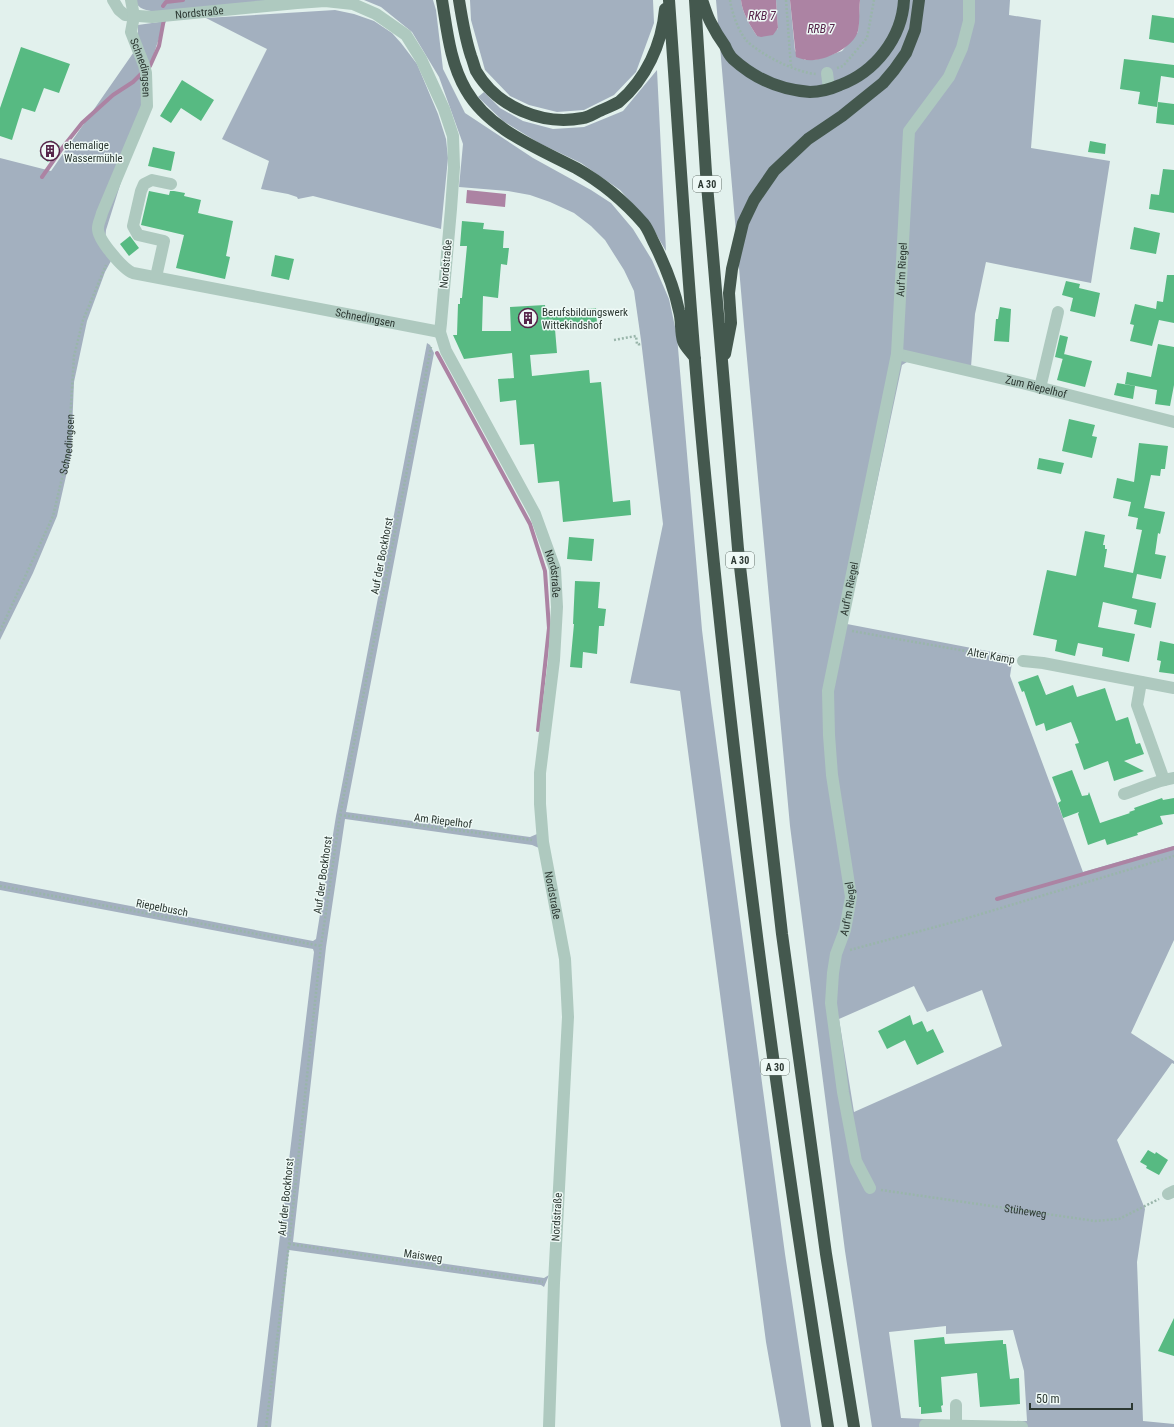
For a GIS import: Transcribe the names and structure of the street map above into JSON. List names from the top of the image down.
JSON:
{
  "streets": {
    "highway": ["A 30"],
    "street": [
      "Nordstraße",
      "Schnedingsen",
      "Auf'm Riegel",
      "Zum Riepelhof",
      "Alter Kamp"
    ],
    "path": [
      "Auf der Bockhorst",
      "Am Riepelhof",
      "Riepelbusch",
      "Stüheweg",
      "Maisweg"
    ]
  },
  "crossings": [
    ["Nordstraße", "Schnedingsen"],
    ["Nordstraße", "Auf der Bockhorst"],
    ["Nordstraße", "Am Riepelhof"],
    ["Nordstraße", "Maisweg"],
    ["Schnedingsen", "Auf der Bockhorst"],
    ["Auf'm Riegel", "Zum Riepelhof"],
    ["Auf'm Riegel", "Alter Kamp"],
    ["Auf'm Riegel", "Stüheweg"],
    ["Auf der Bockhorst", "Am Riepelhof"],
    ["Auf der Bockhorst", "Riepelbusch"],
    ["Auf der Bockhorst", "Maisweg"]
  ],
  "water": ["RKB 7", "RRB 7"],
  "places": {
    "building": ["ehemalige Wassermühle", "Berufsbildungswerk Wittekindshof"]
  },
  "scale_bar": "50 m"
}
